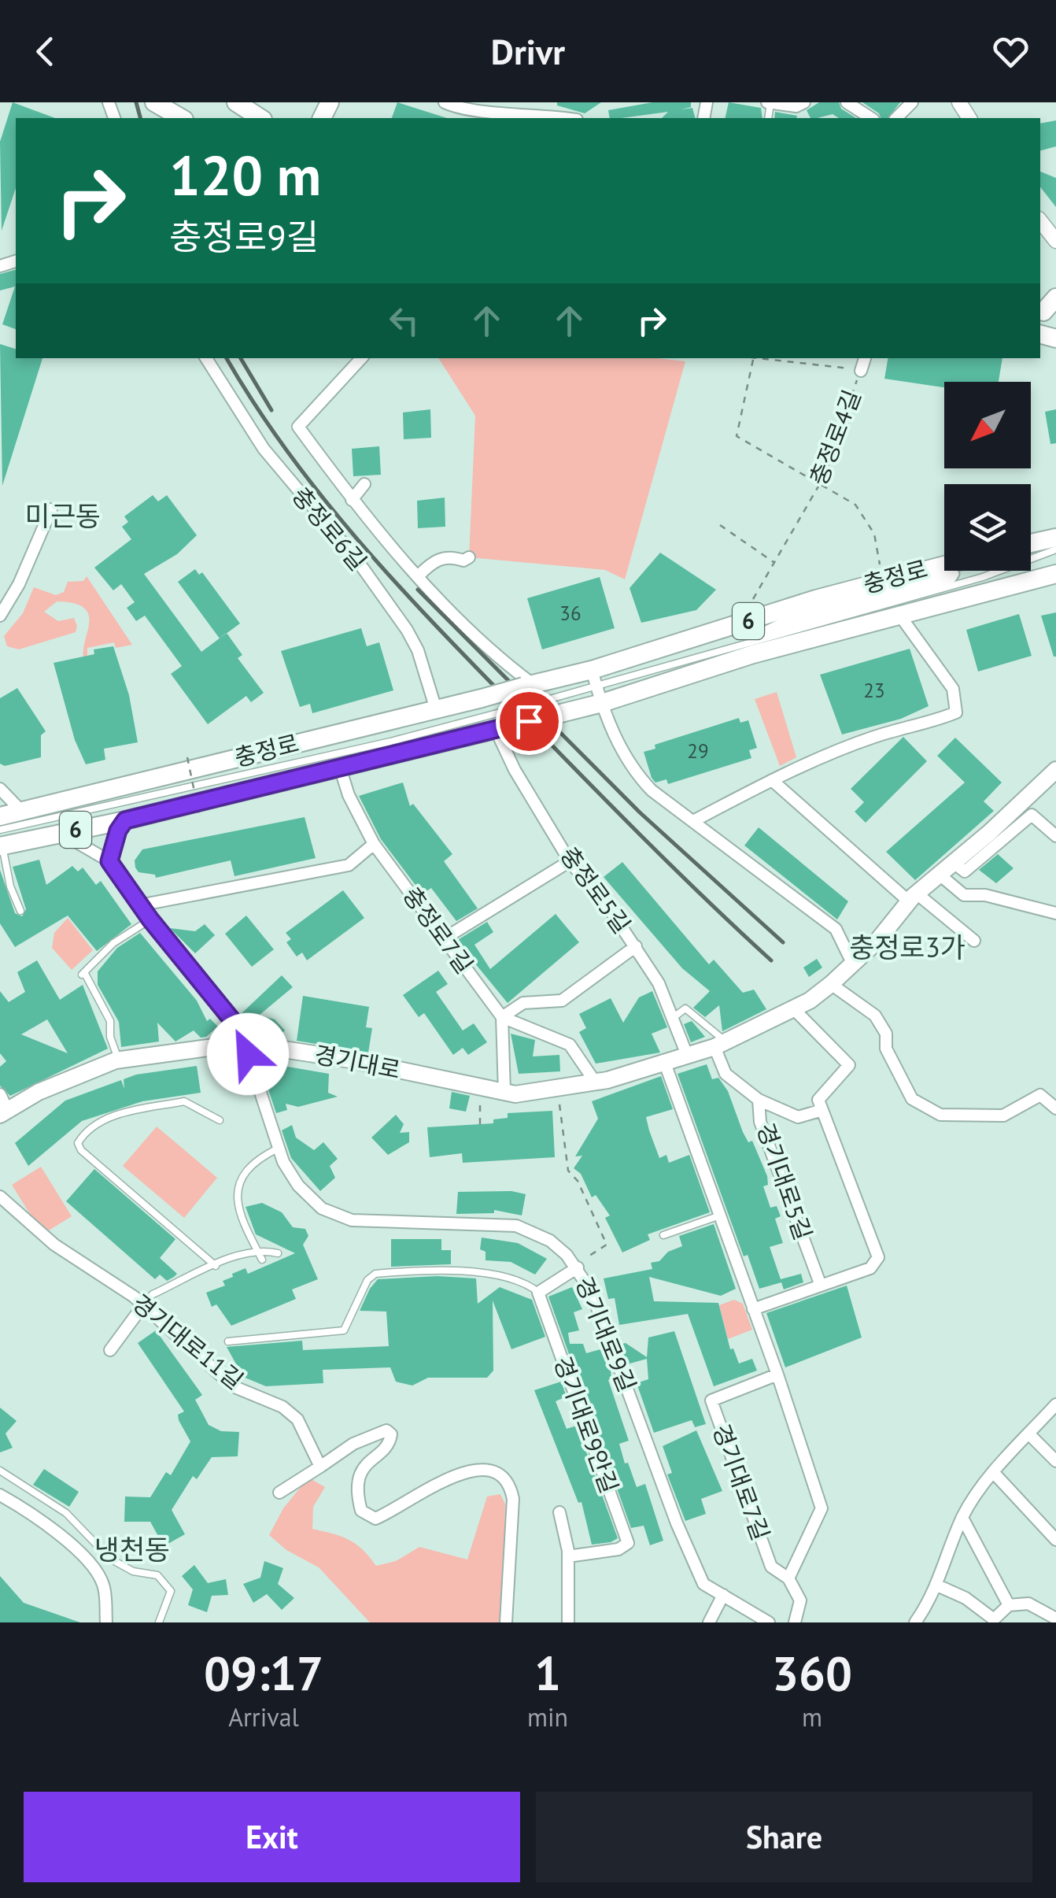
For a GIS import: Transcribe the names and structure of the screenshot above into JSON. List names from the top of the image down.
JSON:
{
  "streets": {
    "main road": ["충정로", "6", "경기대로"],
    "street": [
      "충정로4길",
      "충정로6길",
      "충정로5길",
      "충정로7길",
      "경기대로5길",
      "경기대로9길",
      "경기대로11길",
      "경기대로9안길",
      "경기대로7길"
    ]
  },
  "crossings": [
    ["충정로6길", "충정로"],
    ["충정로", "충정로5길"],
    ["충정로", "충정로7길"],
    ["충정로5길", "경기대로"],
    ["경기대로", "경기대로5길"],
    ["경기대로", "경기대로9길"],
    ["경기대로", "경기대로7길"]
  ],
  "districts": ["미근동", "충정로3가", "냉천동"],
  "house_numbers": ["36", "23", "29"],
  "north": "bottom left",
  "page": {
    "header": "Drivr",
    "turn": ["120 m", "충정로9길"],
    "eta": [
      "09:17",
      "Arrival",
      "1",
      "min",
      "360",
      "m"
    ],
    "buttons": ["Exit", "Share"]
  }
}
